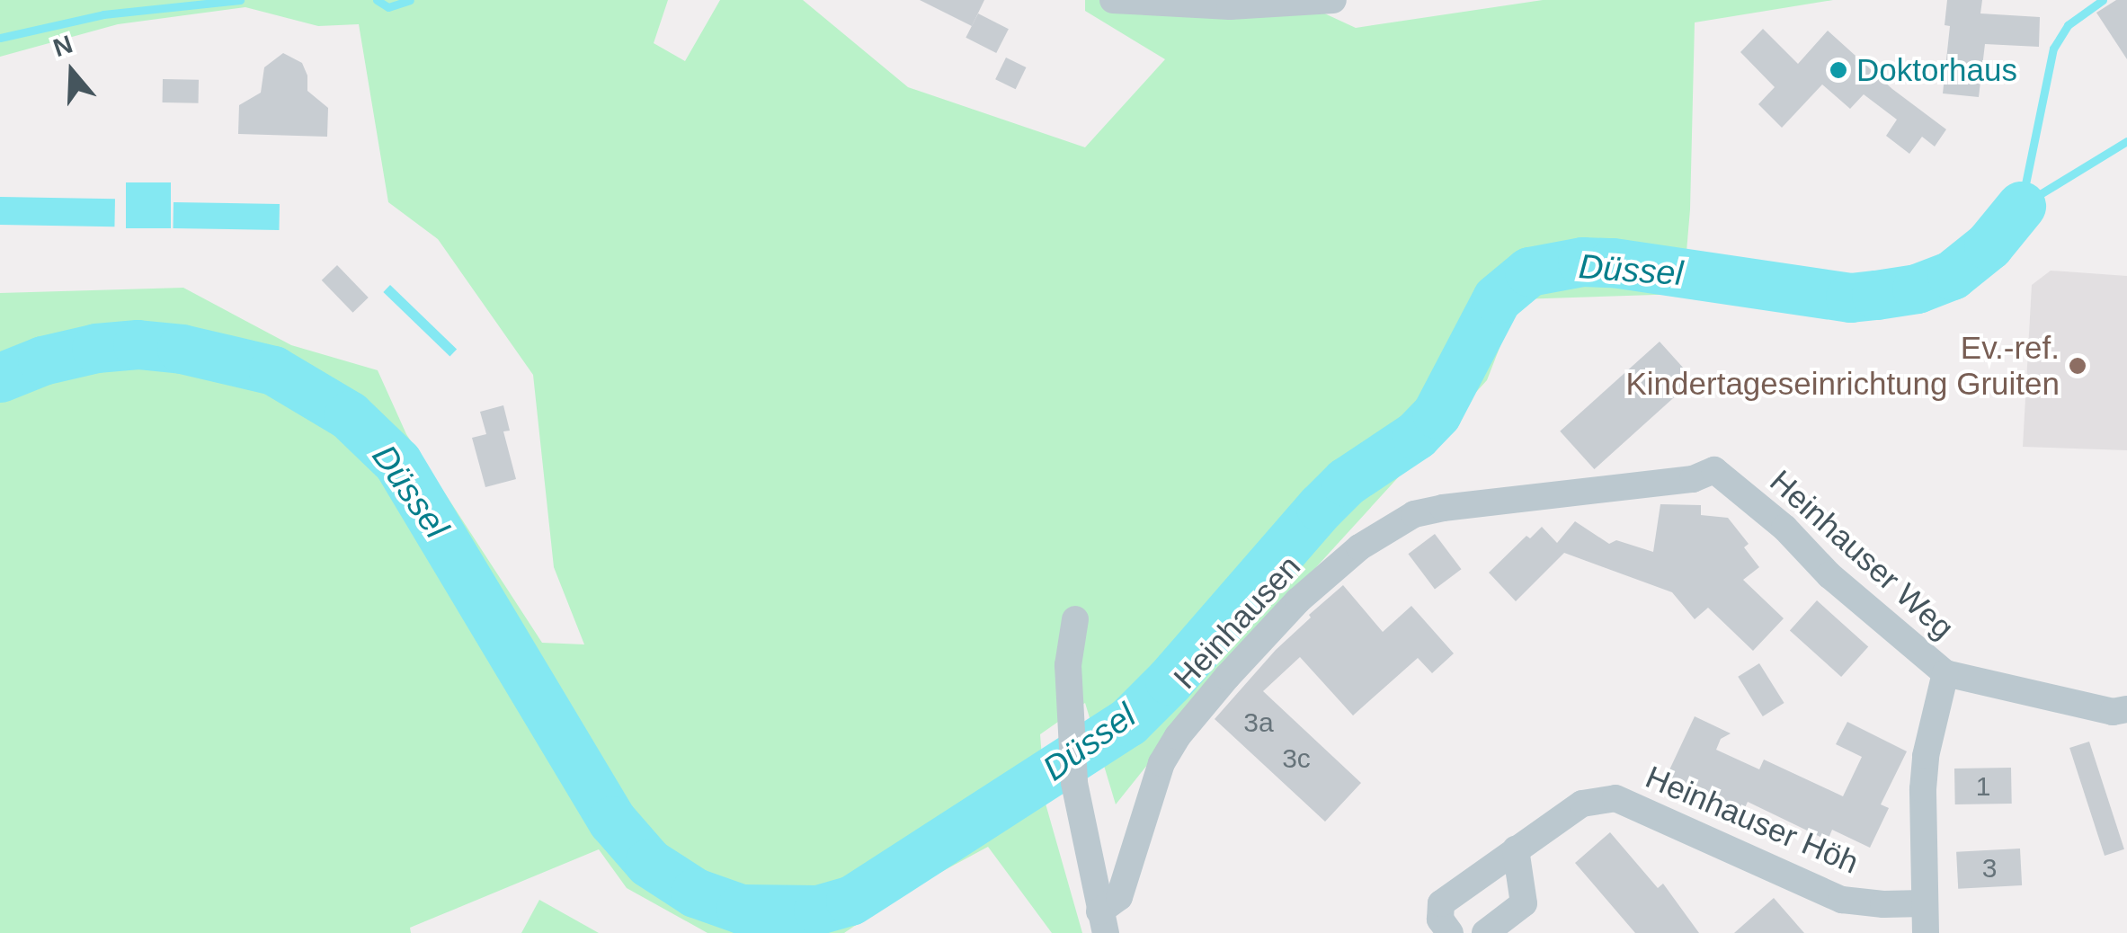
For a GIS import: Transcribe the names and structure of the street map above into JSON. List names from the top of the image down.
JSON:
{
  "streets": {
    "street": ["Heinhauser Weg", "Heinhausen", "Heinhauser Höh"]
  },
  "crossings": [
    ["Heinhauser Weg", "Heinhausen"]
  ],
  "water": ["Düssel"],
  "places": ["Doktorhaus", "Ev.-ref. Kindertageseinrichtung Gruiten"],
  "house_numbers": [
    "3a",
    "3c",
    "1",
    "3"
  ],
  "north": "top"
}
